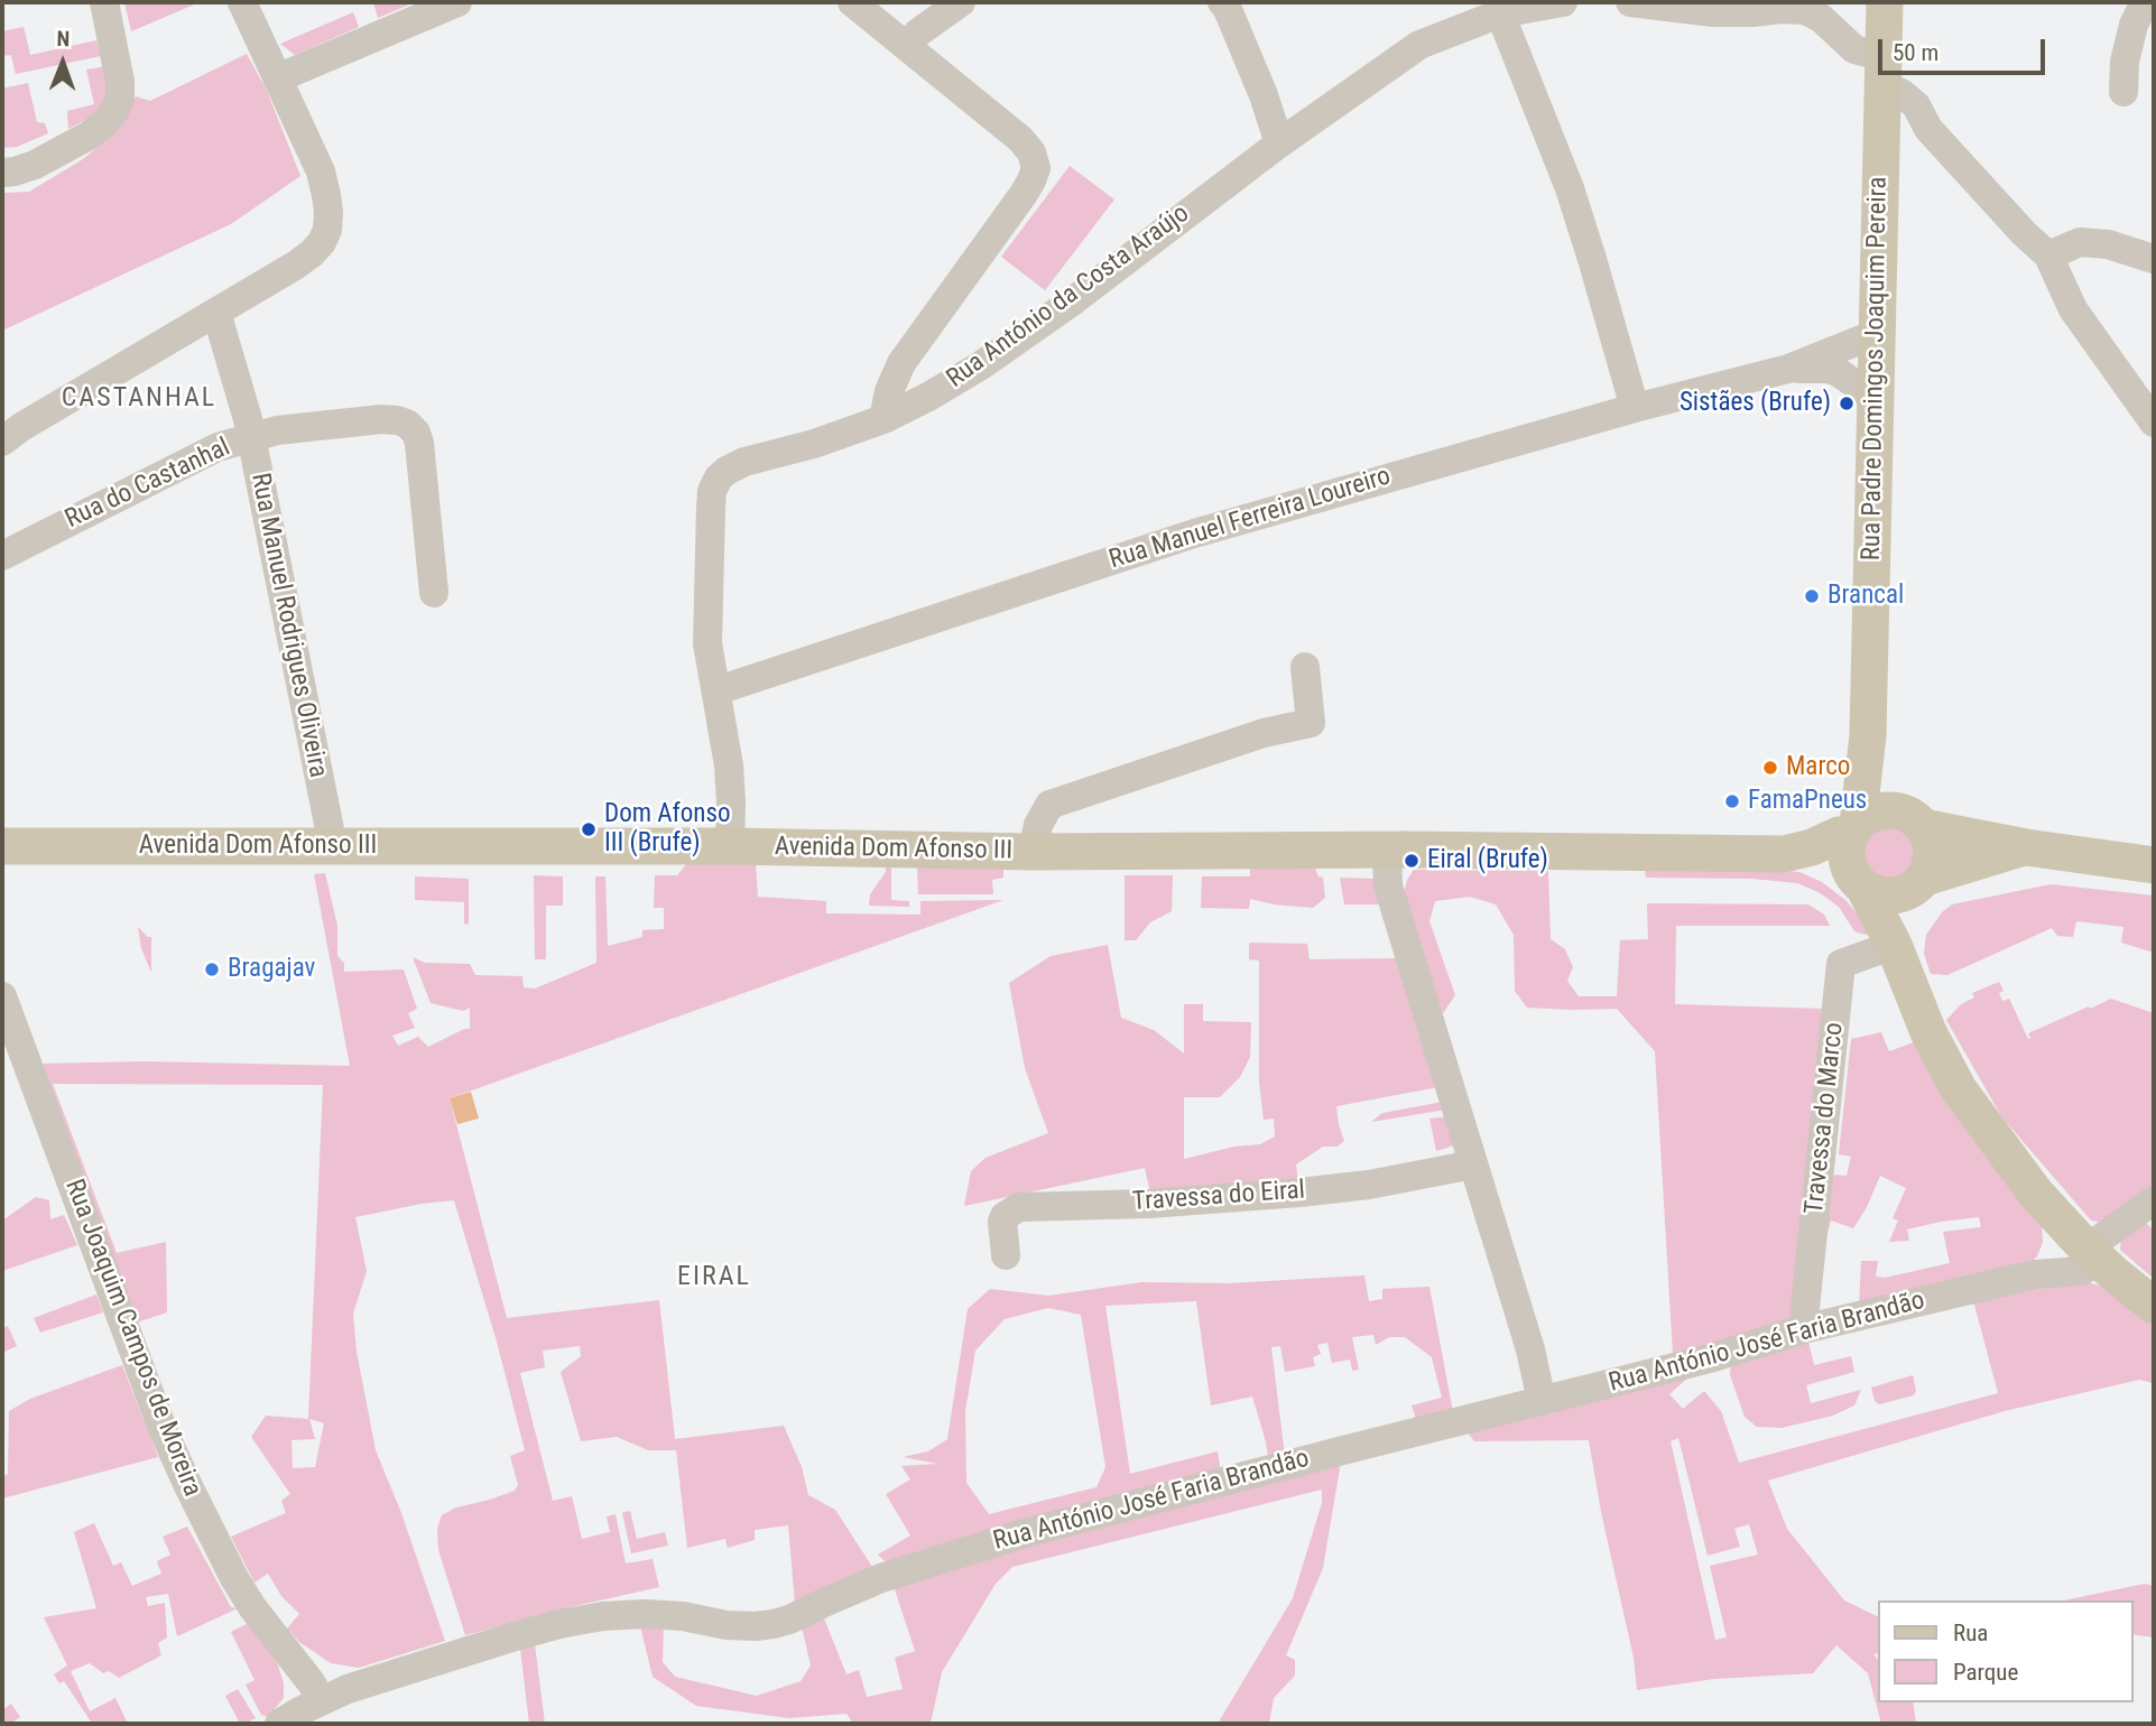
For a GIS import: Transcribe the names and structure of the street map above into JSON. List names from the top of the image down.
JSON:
{
  "streets": {
    "main road": ["Rua Padre Domingos Joaquim Pereira", "Avenida Dom Afonso III"],
    "street": [
      "Rua António da Costa Araújo",
      "Rua do Castanhal",
      "Rua Manuel Ferreira Loureiro",
      "Rua Manuel Rodrigues Oliveira",
      "Travessa do Marco",
      "Travessa do Eiral",
      "Rua Joaquim Campos de Moreira",
      "Rua António José Faria Brandão"
    ]
  },
  "crossings": [
    ["Rua António da Costa Araújo", "Rua Manuel Ferreira Loureiro"],
    ["Rua António da Costa Araújo", "Avenida Dom Afonso III"],
    ["Rua Padre Domingos Joaquim Pereira", "Rua Manuel Ferreira Loureiro"],
    ["Rua Padre Domingos Joaquim Pereira", "Avenida Dom Afonso III"],
    ["Rua do Castanhal", "Rua Manuel Rodrigues Oliveira"],
    ["Rua Manuel Rodrigues Oliveira", "Avenida Dom Afonso III"],
    ["Travessa do Marco", "Rua António José Faria Brandão"],
    ["Rua Joaquim Campos de Moreira", "Rua António José Faria Brandão"]
  ],
  "districts": ["CASTANHAL", "EIRAL"],
  "places": [
    "Sistães (Brufe)",
    "Brancal",
    "Marco",
    "FamaPneus",
    "Dom Afonso III (Brufe)",
    "Eiral (Brufe)",
    "Bragajav"
  ],
  "legend": ["Rua", "Parque"],
  "scale_bar": "50 m",
  "north": "top"
}
